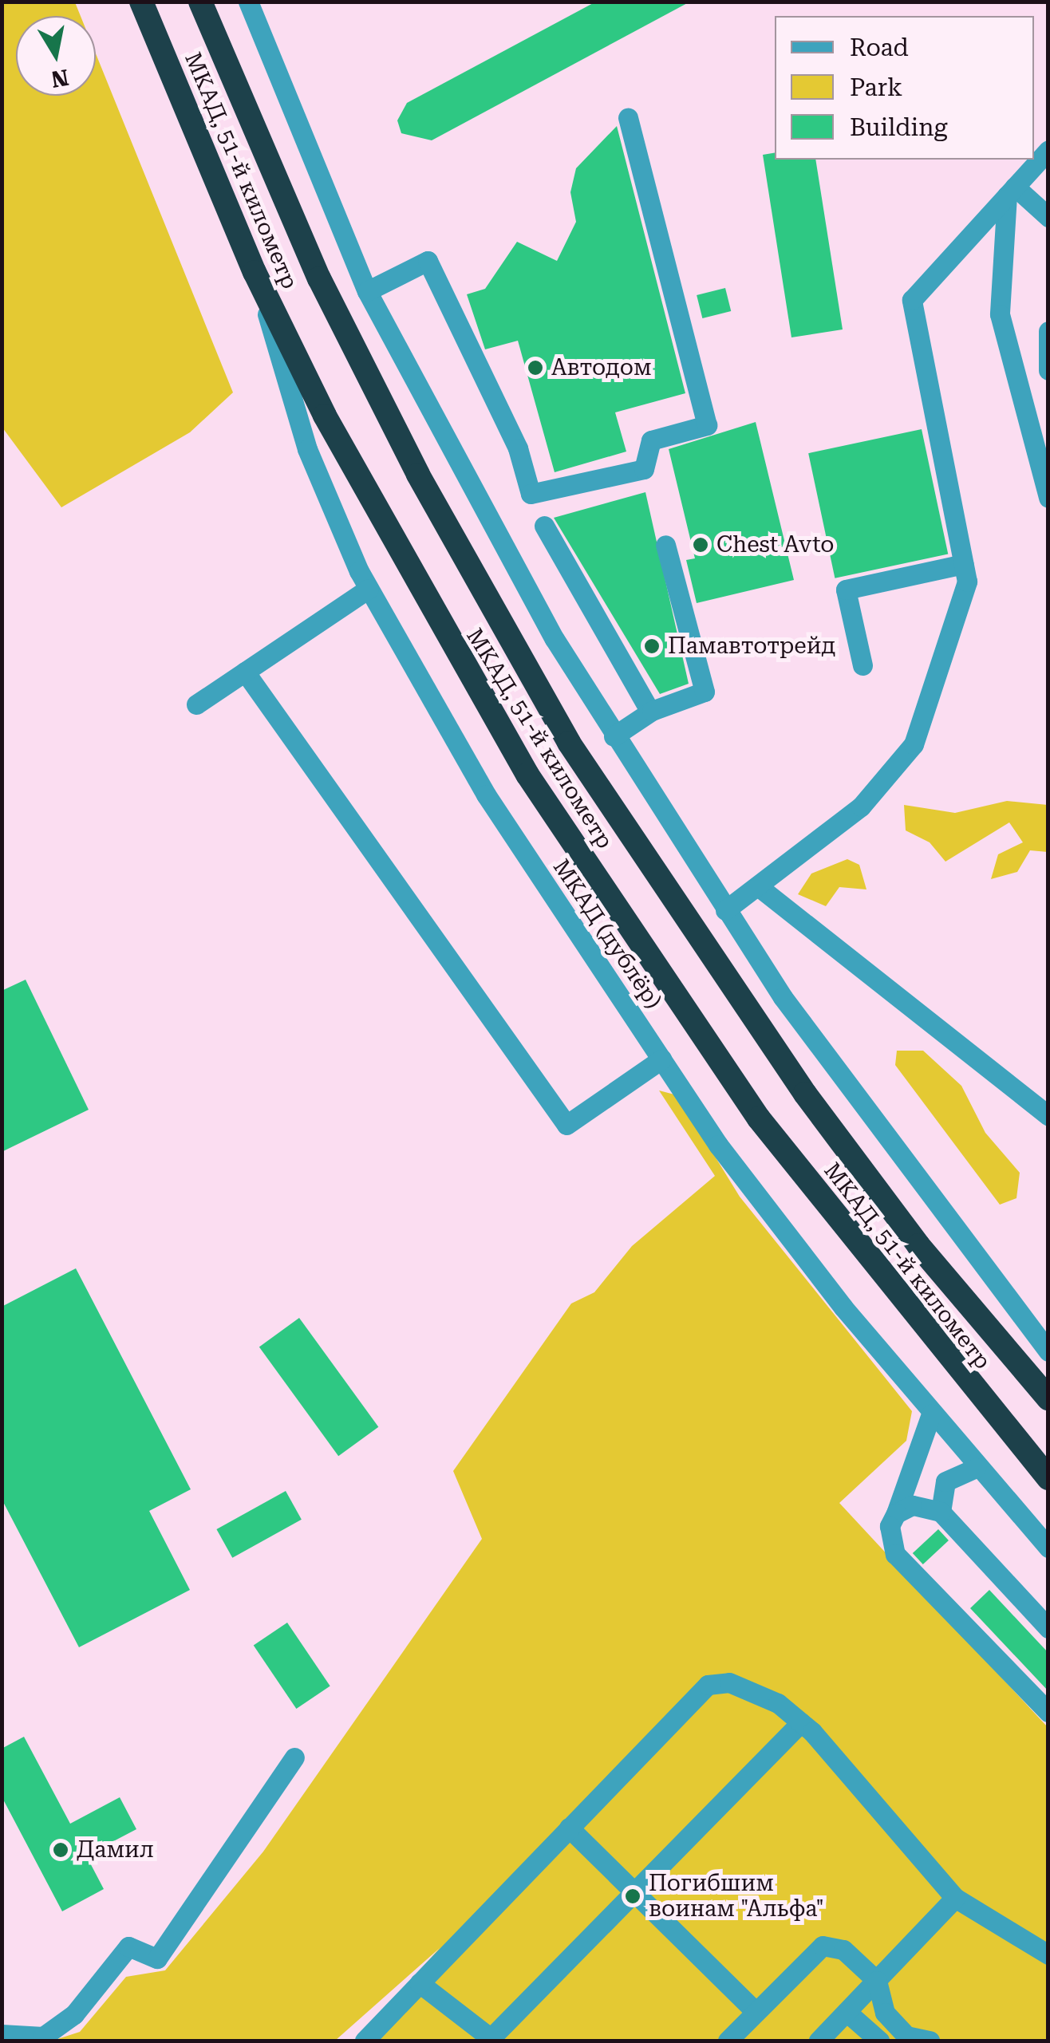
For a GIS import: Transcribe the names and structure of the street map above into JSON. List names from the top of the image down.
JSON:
{
  "streets": {
    "highway": ["МКАД, 51-й километр"],
    "street": ["МКАД (дублёр)"]
  },
  "crossings": [
    ["МКАД, 51-й километр", "МКАД (дублёр)"]
  ],
  "places": [
    "Автодом",
    "Chest Avto",
    "Памавтотрейд",
    "Дамил",
    "Погибшим воинам \"Альфа\""
  ],
  "legend": ["Road", "Park", "Building"],
  "north": "bottom"
}
